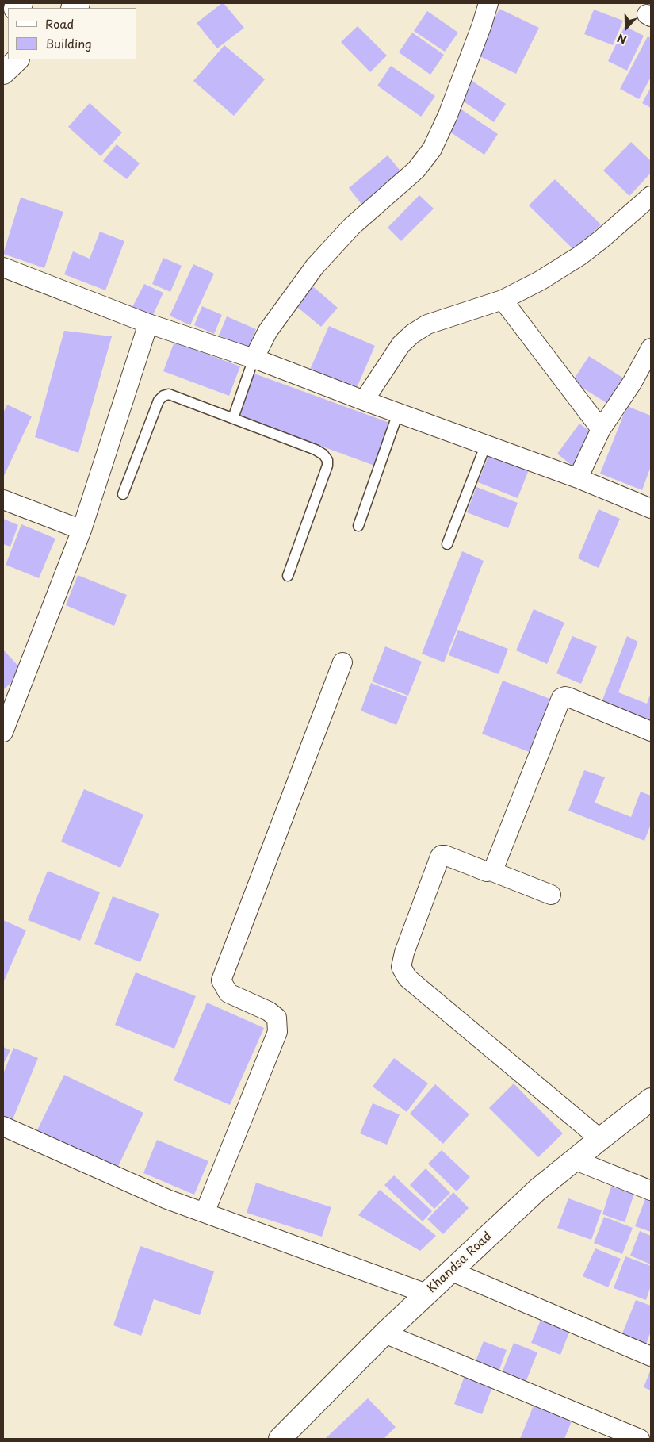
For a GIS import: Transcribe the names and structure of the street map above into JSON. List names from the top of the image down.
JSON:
{
  "streets": {
    "main road": ["Khandsa Road"]
  },
  "legend": ["Road", "Building"],
  "north": "bottom"
}
